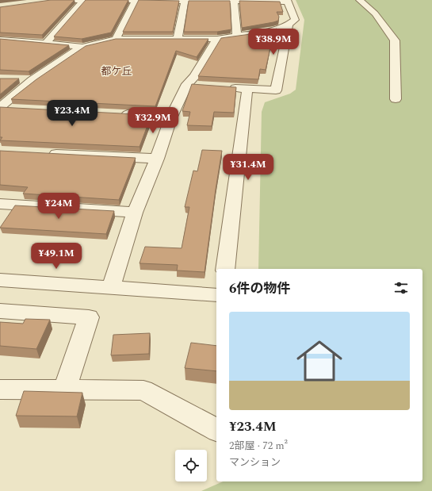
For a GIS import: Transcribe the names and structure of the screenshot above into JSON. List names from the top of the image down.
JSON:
{
  "districts": ["都ケ丘"],
  "page": {
    "price": [
      "¥38.9M",
      "¥23.4M",
      "¥32.9M",
      "¥31.4M",
      "¥24M",
      "¥49.1M"
    ],
    "heading": "6件の物件",
    "list": [
      {
        "name": "¥23.4M",
        "note": "2部屋 · 72 m² · マンション"
      }
    ]
  }
}
